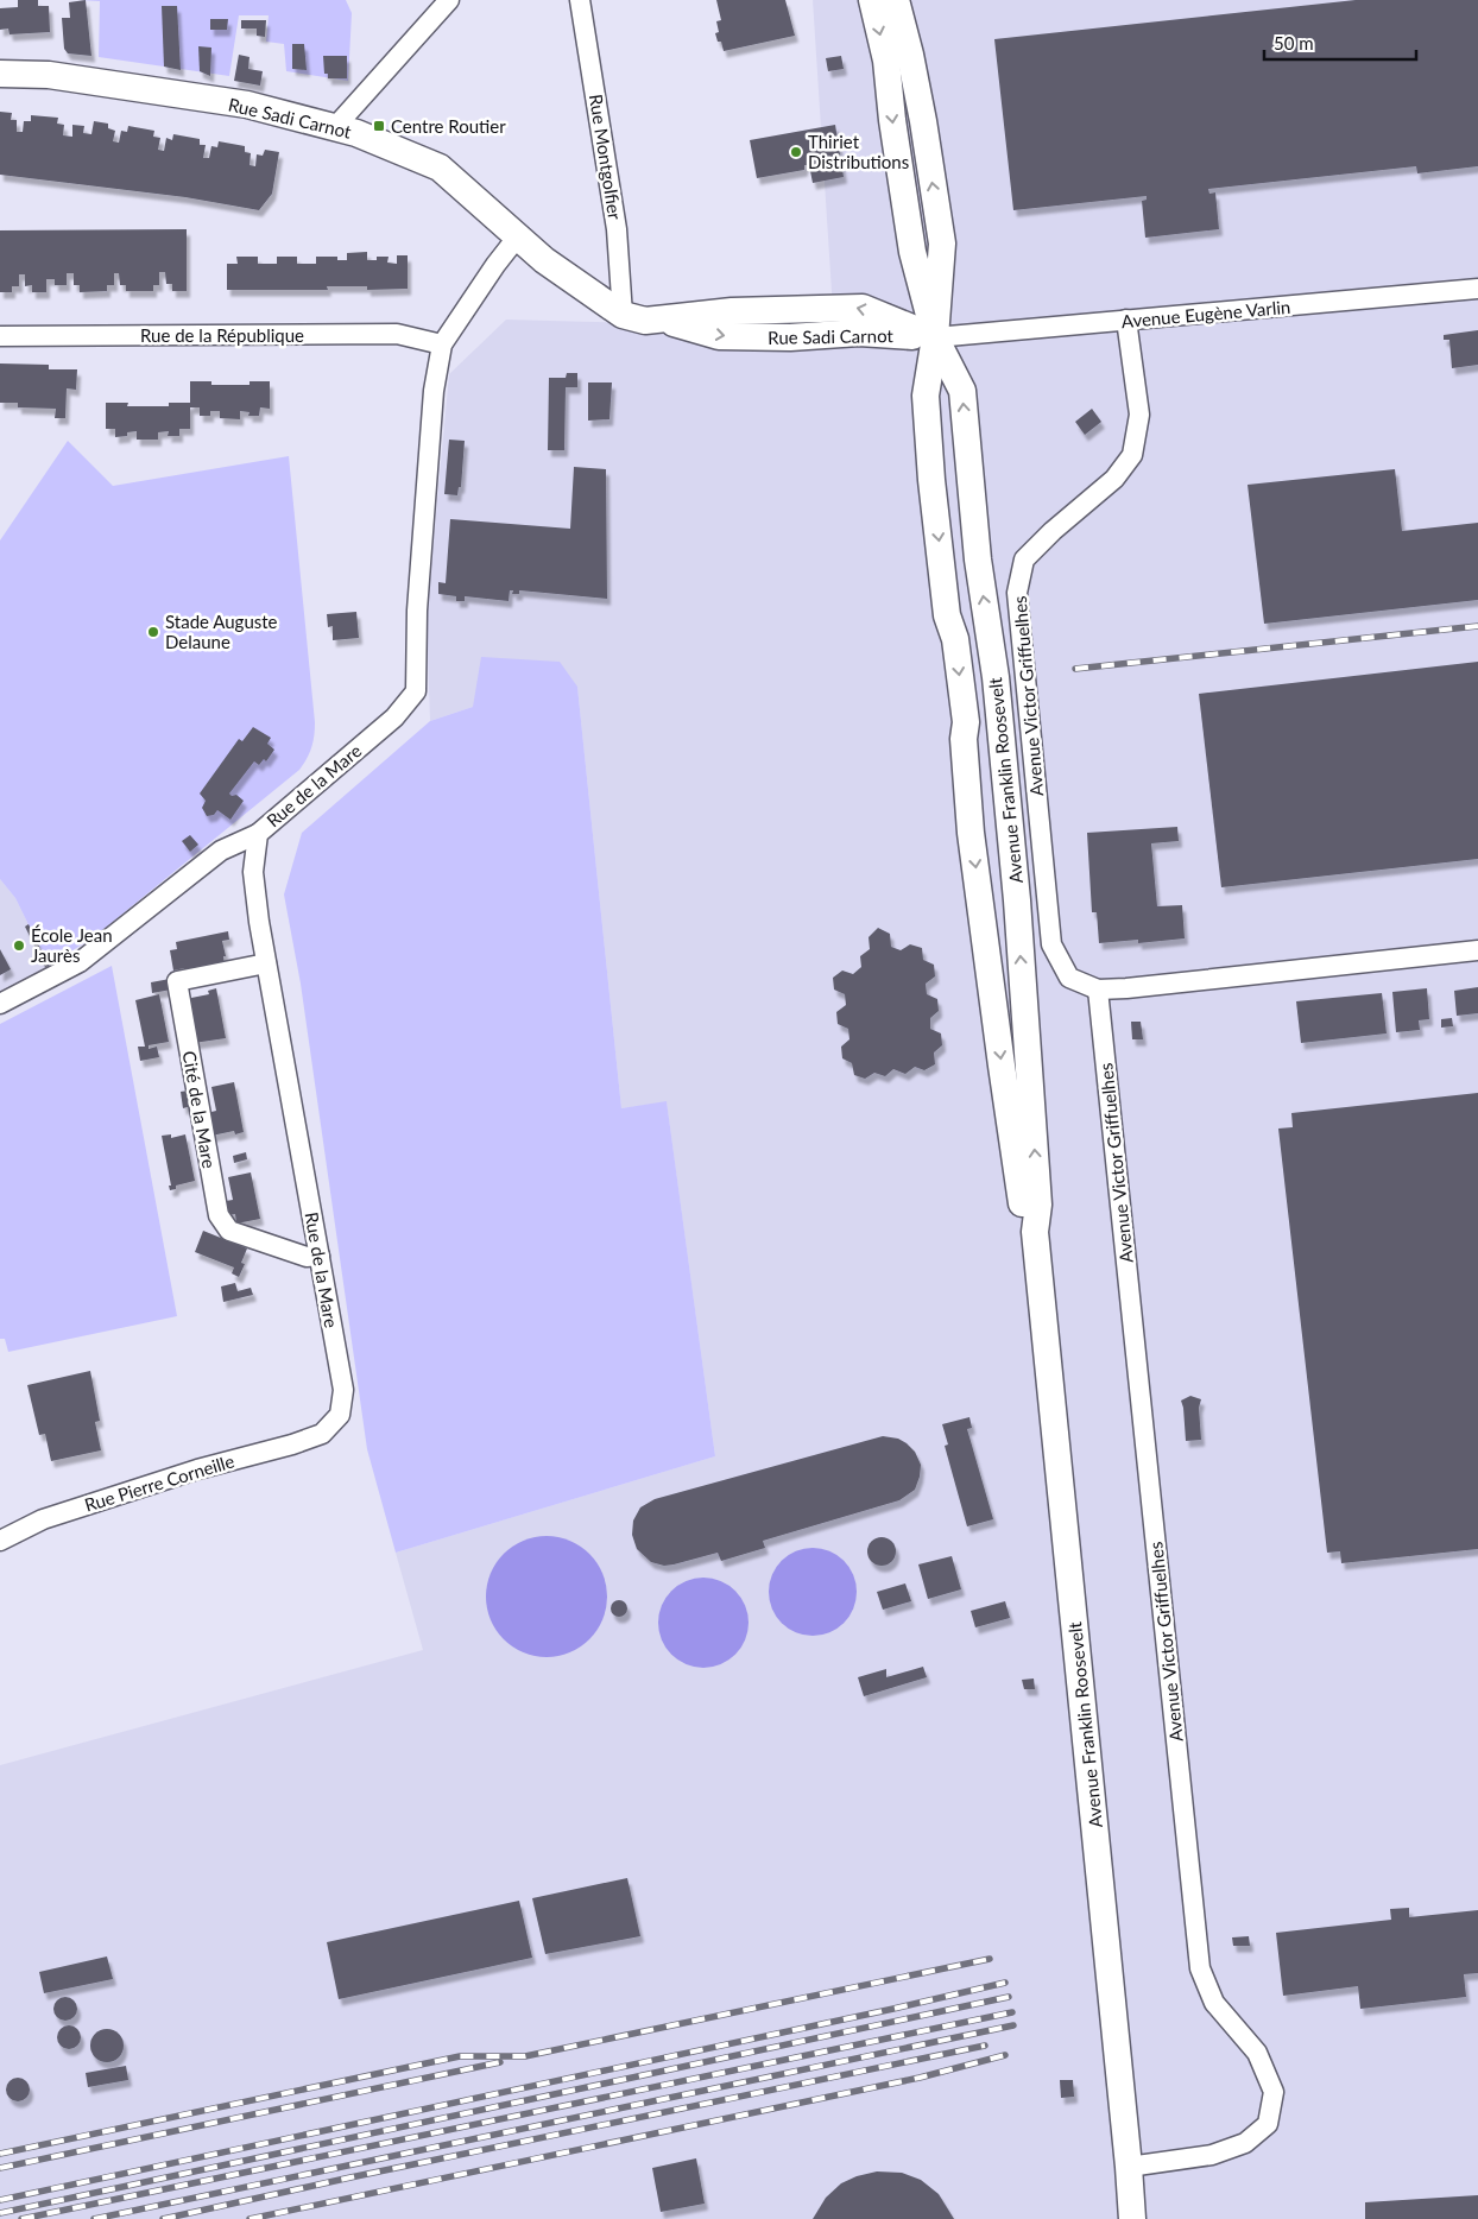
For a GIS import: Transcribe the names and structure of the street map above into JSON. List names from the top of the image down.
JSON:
{
  "streets": {
    "main road": ["Rue Sadi Carnot", "Avenue Franklin Roosevelt"],
    "street": [
      "Rue Montgolfier",
      "Avenue Eugène Varlin",
      "Rue de la République",
      "Avenue Victor Griffuelhes",
      "Rue de la Mare",
      "Cité de la Mare",
      "Rue Pierre Corneille"
    ]
  },
  "crossings": [
    ["Rue Sadi Carnot", "Rue Montgolfier"],
    ["Rue Sadi Carnot", "Avenue Eugène Varlin"],
    ["Rue Sadi Carnot", "Avenue Franklin Roosevelt"],
    ["Rue Sadi Carnot", "Rue de la Mare"],
    ["Avenue Eugène Varlin", "Avenue Victor Griffuelhes"],
    ["Avenue Eugène Varlin", "Avenue Franklin Roosevelt"],
    ["Rue de la République", "Rue de la Mare"],
    ["Avenue Victor Griffuelhes", "Avenue Franklin Roosevelt"],
    ["Rue de la Mare", "Cité de la Mare"],
    ["Rue de la Mare", "Rue Pierre Corneille"]
  ],
  "places": {
    "transit": ["Centre Routier"],
    "other": ["Thiriet Distributions", "Stade Auguste Delaune", "École Jean Jaurès"]
  },
  "scale_bar": "50 m"
}
